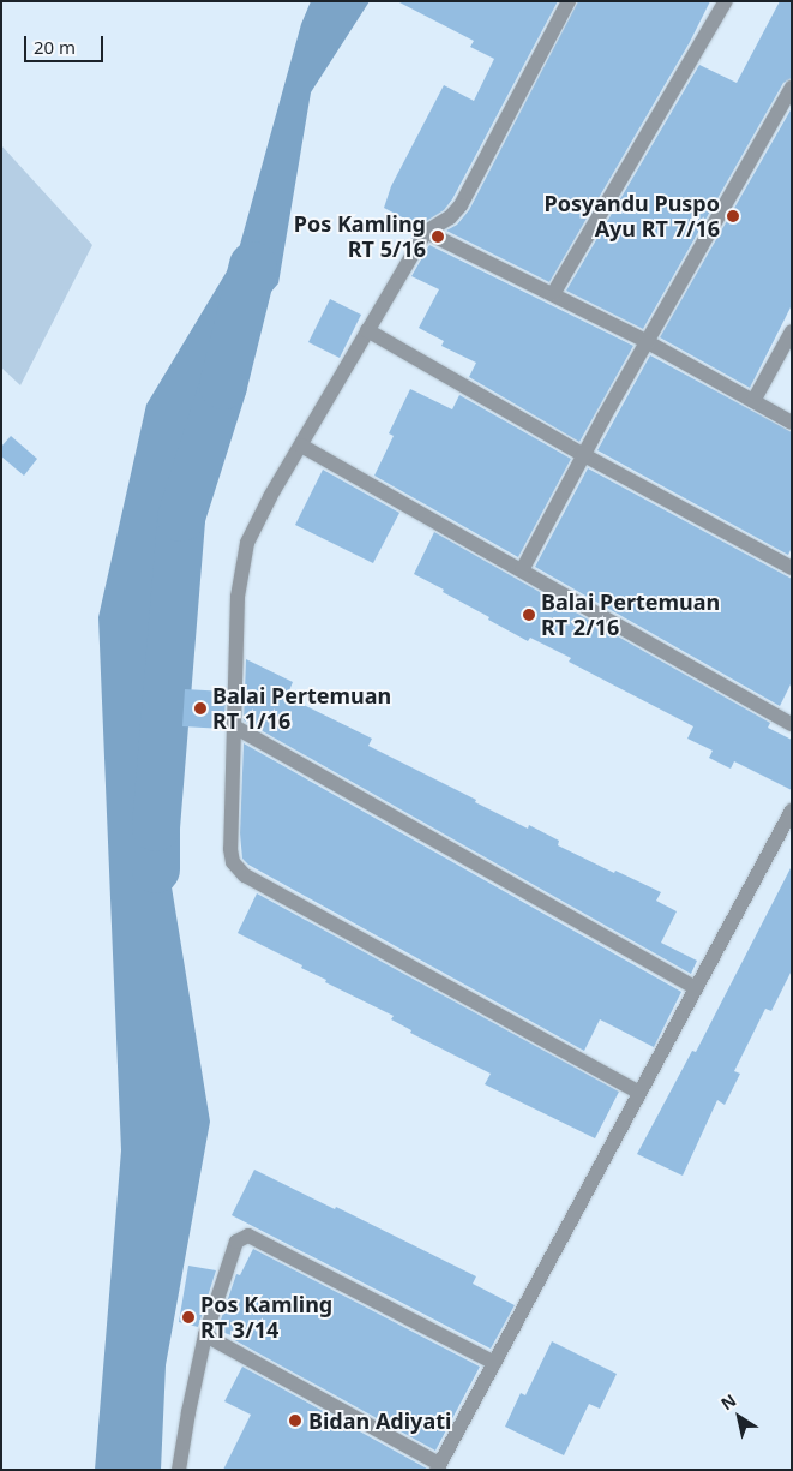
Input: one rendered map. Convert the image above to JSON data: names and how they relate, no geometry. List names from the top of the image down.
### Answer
{
  "places": [
    "Posyandu Puspo Ayu RT 7/16",
    "Pos Kamling RT 5/16",
    "Balai Pertemuan RT 2/16",
    "Balai Pertemuan RT 1/16",
    "Pos Kamling RT 3/14",
    "Bidan Adiyati"
  ],
  "scale_bar": "20 m",
  "north": "top left"
}
